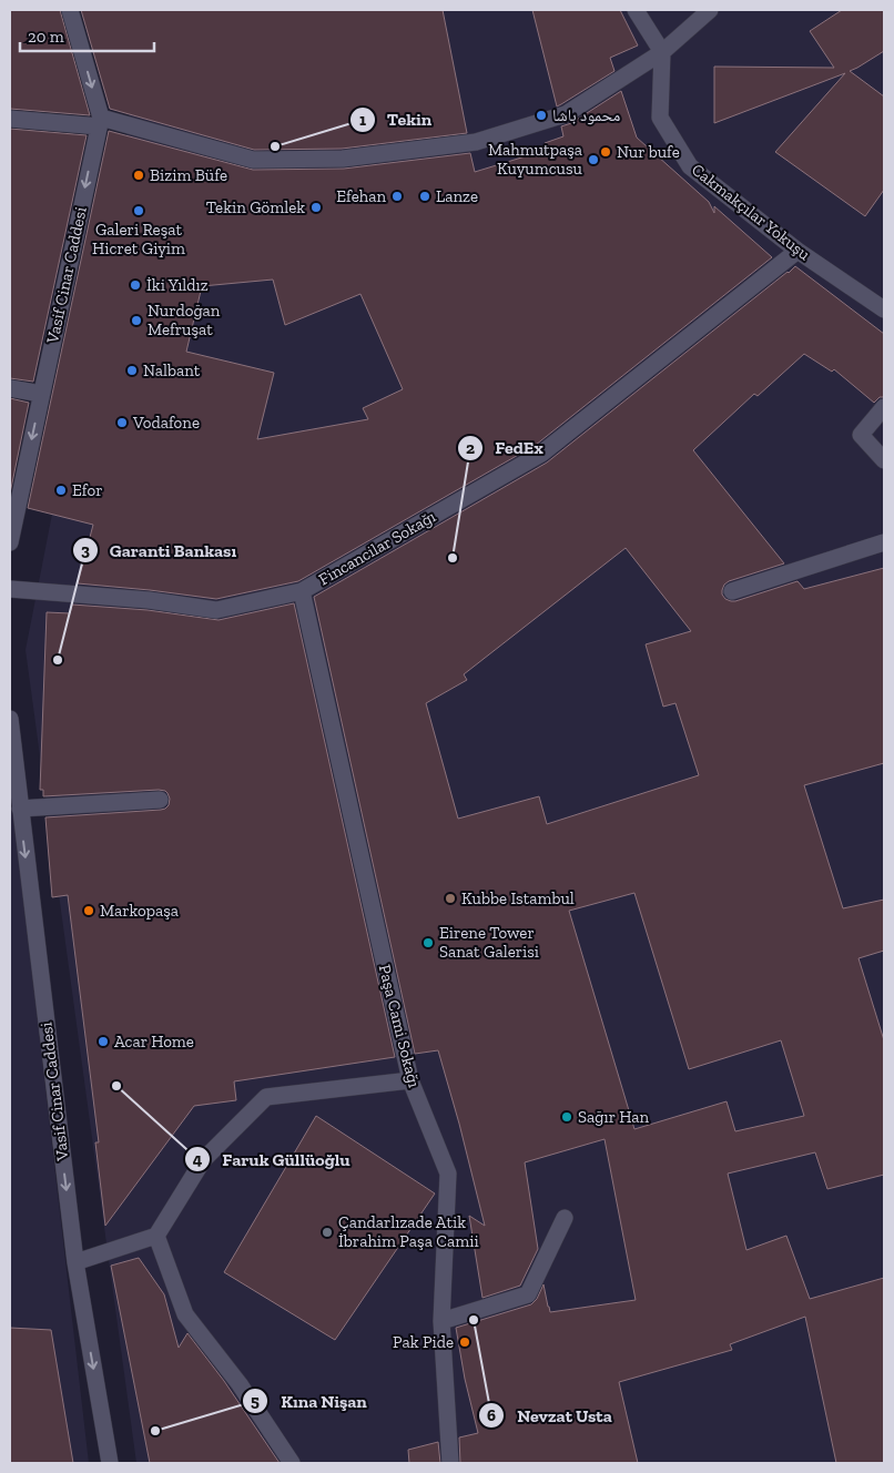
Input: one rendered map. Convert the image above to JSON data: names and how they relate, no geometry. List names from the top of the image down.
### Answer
{
  "streets": {
    "street": [
      "Cakmakçılar Yokuşu",
      "Vasif Cinar Caddesi",
      "Fincancilar Sokağı",
      "Paşa Cami Sokağı"
    ]
  },
  "crossings": [
    ["Cakmakçılar Yokuşu", "Fincancilar Sokağı"],
    ["Fincancilar Sokağı", "Paşa Cami Sokağı"]
  ],
  "one_way": ["Vasif Cinar Caddesi"],
  "places": [
    "محمود باشا",
    "Tekin",
    "Nur bufe",
    "Mahmutpaşa Kuyumcusu",
    "Bizim Büfe",
    "Efehan",
    "Lanze",
    "Tekin Gömlek",
    "Galeri Reşat Hicret Giyim",
    "İki Yıldız",
    "Nurdoğan Mefruşat",
    "Nalbant",
    "Vodafone",
    "Efor",
    "FedEx",
    "Garanti Bankası",
    "Kubbe Istambul",
    "Markopaşa",
    "Eirene Tower Sanat Galerisi",
    "Acar Home",
    "Faruk Güllüoğlu",
    "Sağır Han",
    "Çandarlızade Atik İbrahim Paşa Camii",
    "Nevzat Usta",
    "Pak Pide",
    "Kına Nişan"
  ],
  "scale_bar": "20 m"
}
